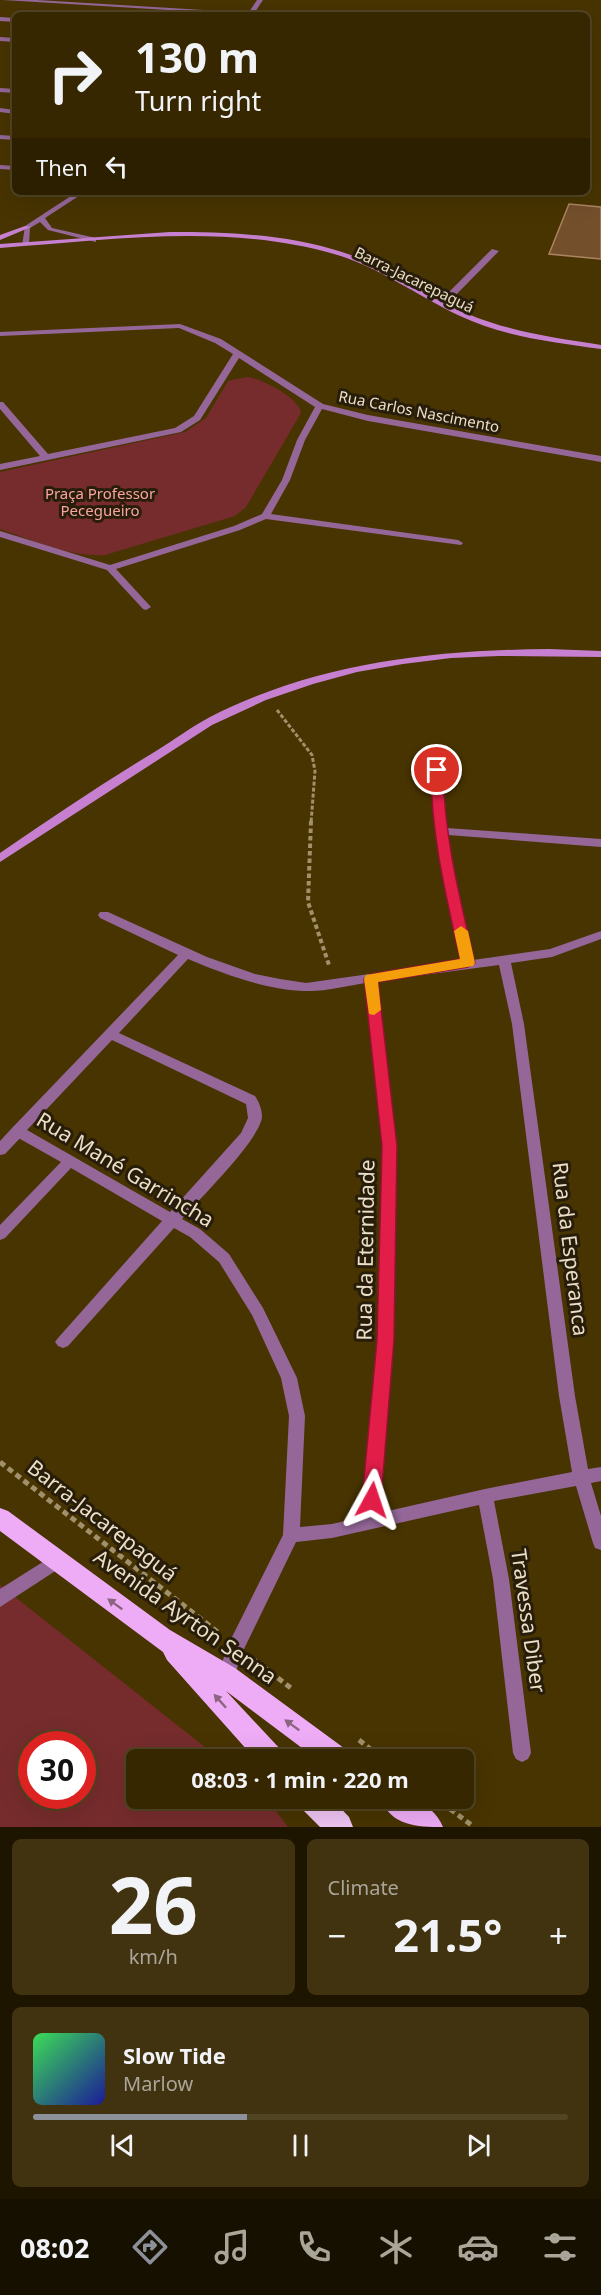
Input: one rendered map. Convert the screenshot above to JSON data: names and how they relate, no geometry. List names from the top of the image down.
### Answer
{
  "streets": {
    "highway": ["Avenida Ayrton Senna"],
    "street": [
      "Rua Carlos Nascimento",
      "Rua Mané Garrincha",
      "Rua da Esperanca",
      "Rua da Eternidade",
      "Travessa Diber"
    ],
    "path": ["Barra-Jacarepaguá"]
  },
  "crossings": [
    ["Barra-Jacarepaguá", "Rua Mané Garrincha"],
    ["Rua Mané Garrincha", "Avenida Ayrton Senna"]
  ],
  "one_way": ["Avenida Ayrton Senna"],
  "parks": ["Praça Professor Pecegueiro"],
  "page": {
    "turn": ["130 m", "Turn right"],
    "then": "Then",
    "limit": "30",
    "trip": "08:03 · 1 min · 220 m",
    "tile": [
      ["26", "km/h"],
      "Climate"
    ],
    "heat": ["−", "21.5°", "+"],
    "song": ["Slow Tide", "Marlow"],
    "tabs": "08:02"
  }
}
